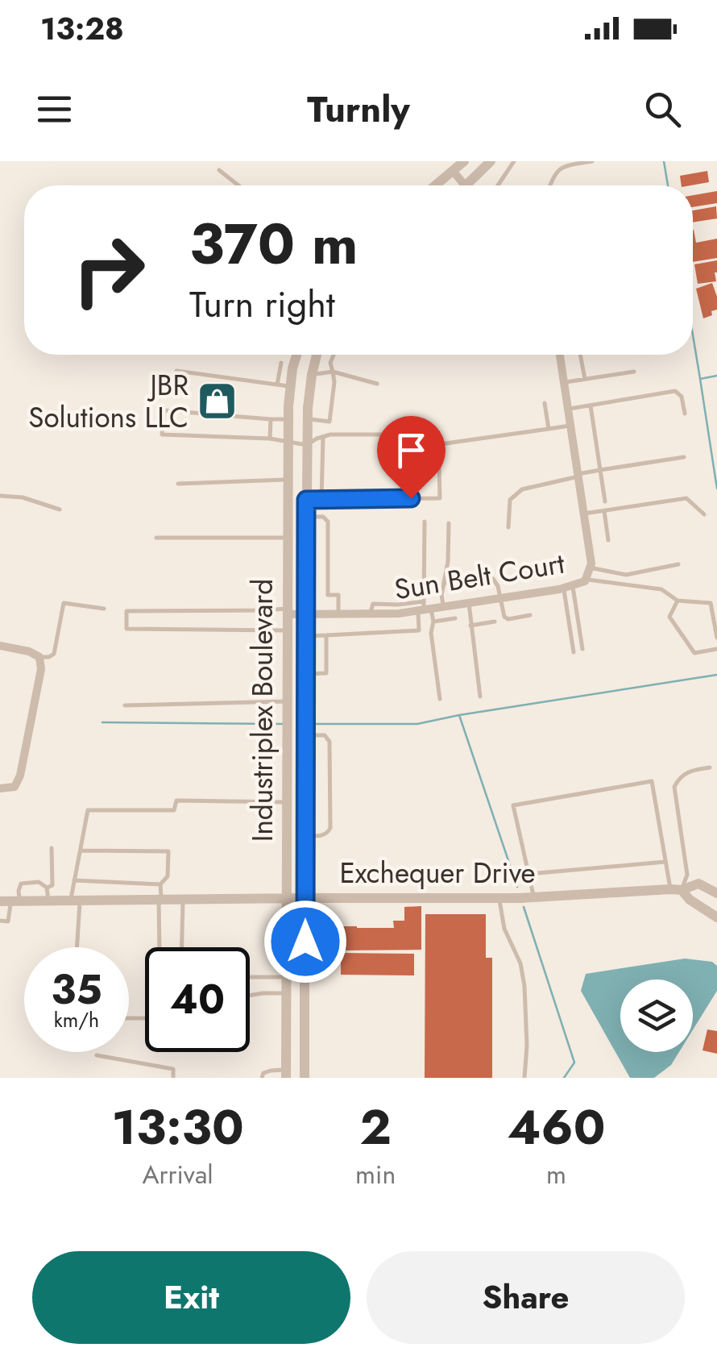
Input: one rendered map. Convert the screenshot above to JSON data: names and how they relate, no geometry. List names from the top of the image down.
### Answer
{
  "streets": {
    "street": ["Sun Belt Court", "Industriplex Boulevard", "Exchequer Drive"]
  },
  "crossings": [
    ["Sun Belt Court", "Industriplex Boulevard"],
    ["Industriplex Boulevard", "Exchequer Drive"]
  ],
  "places": {
    "shop": ["JBR Solutions LLC"]
  },
  "page": {
    "status": "13:28",
    "header": "Turnly",
    "turn": ["370 m", "Turn right"],
    "speed": "35 km/h",
    "limit": "40",
    "eta": [
      "13:30",
      "Arrival",
      "2",
      "min",
      "460",
      "m"
    ],
    "buttons": ["Exit", "Share"]
  }
}
